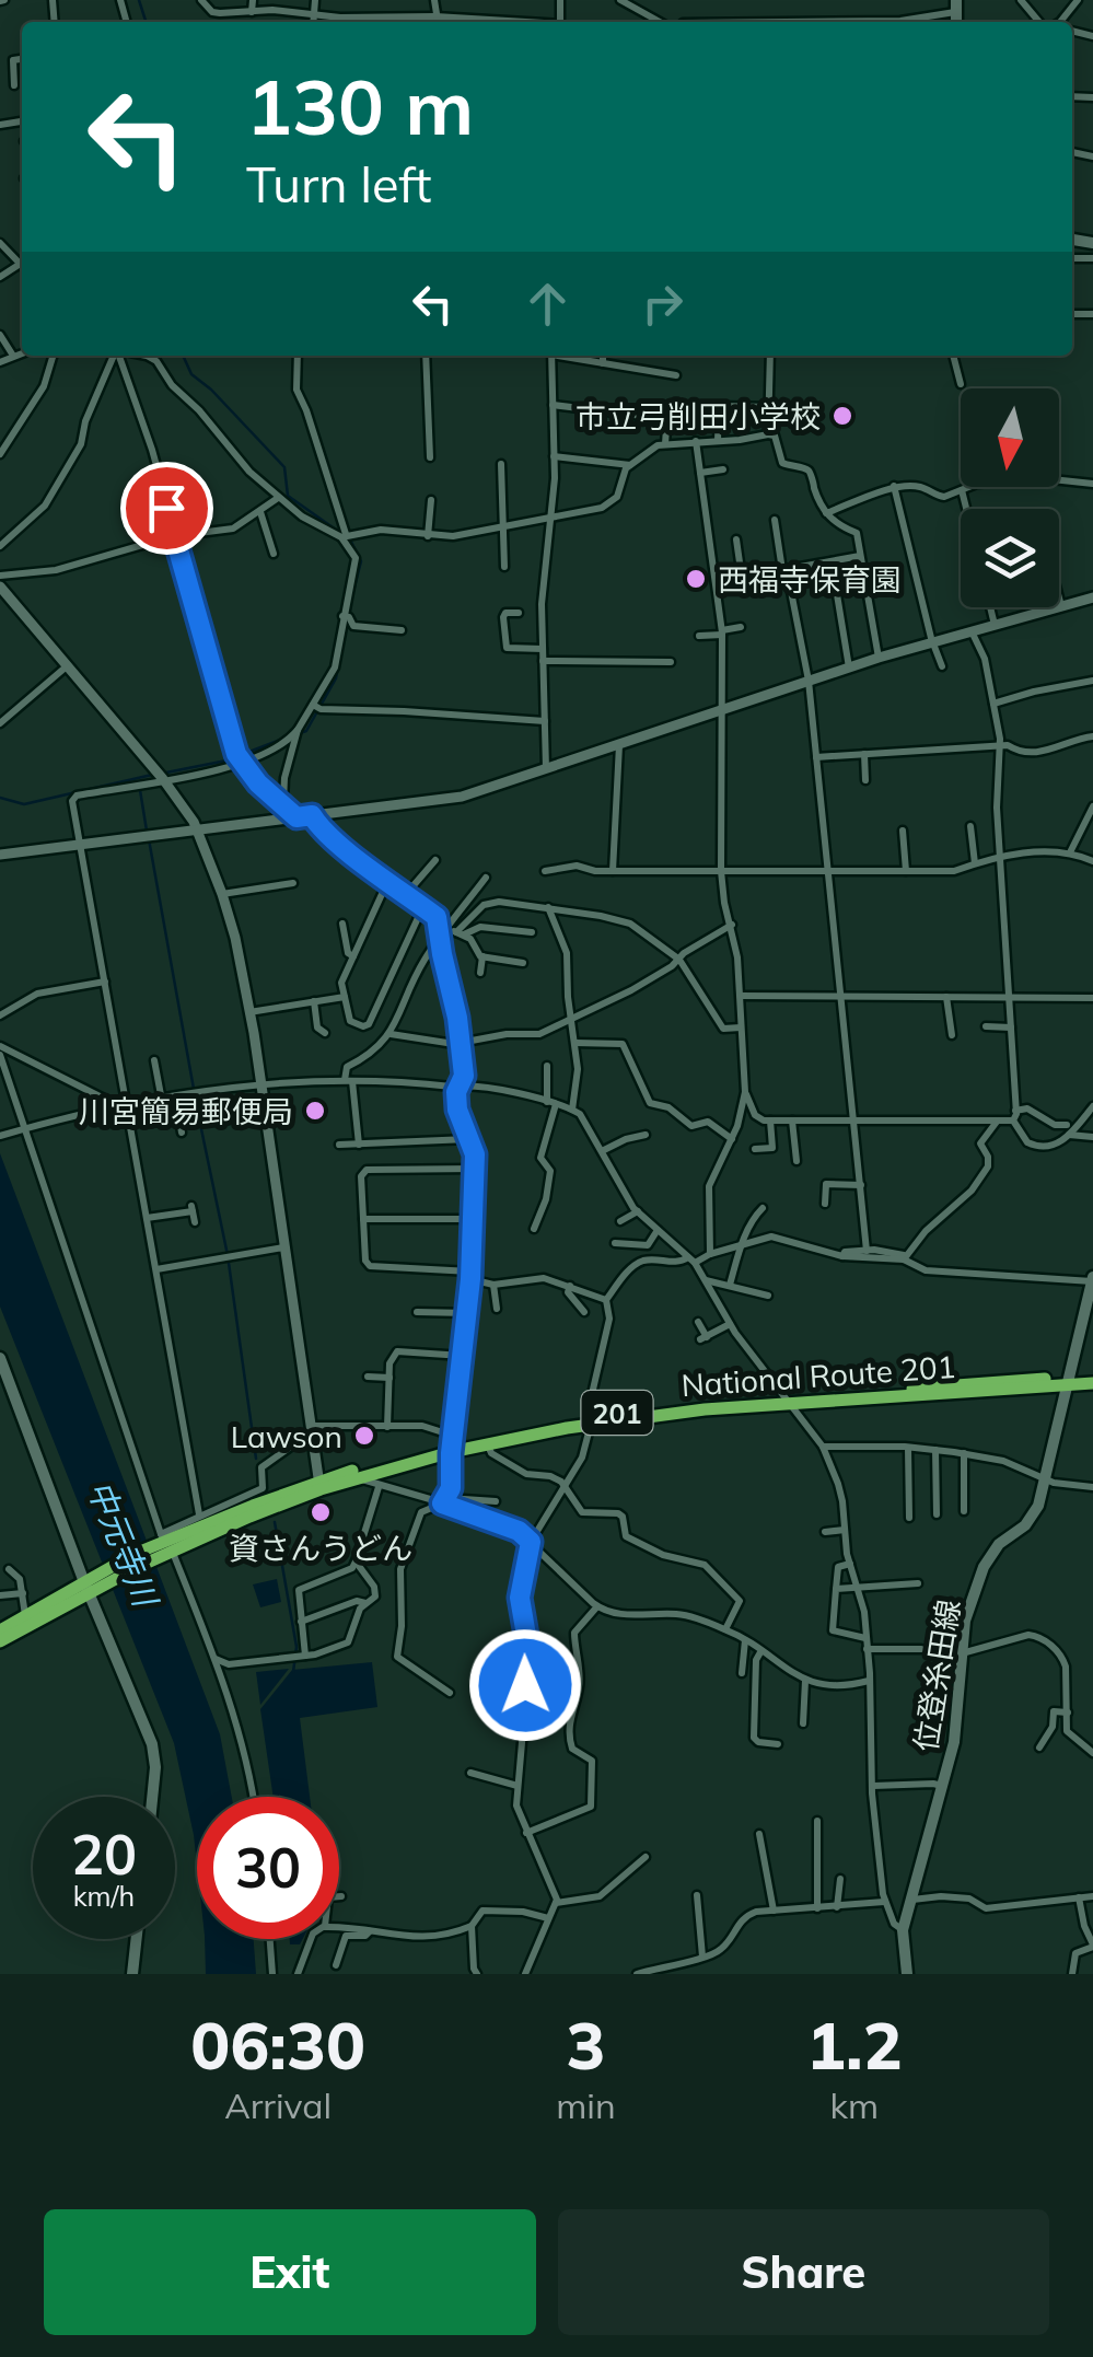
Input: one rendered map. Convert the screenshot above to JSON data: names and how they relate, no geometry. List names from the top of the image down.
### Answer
{
  "streets": {
    "highway": ["National Route 201", "201"],
    "main road": ["位登糸田線"]
  },
  "crossings": [
    ["National Route 201", "位登糸田線"]
  ],
  "water": ["中元寺川"],
  "places": [
    "市立弓削田小学校",
    "西福寺保育園",
    "川宮簡易郵便局",
    "Lawson",
    "資さんうどん"
  ],
  "north": "bottom",
  "page": {
    "turn": ["130 m", "Turn left"],
    "speed": "20 km/h",
    "limit": "30",
    "eta": [
      "06:30",
      "Arrival",
      "3",
      "min",
      "1.2",
      "km"
    ],
    "buttons": ["Exit", "Share"]
  }
}
